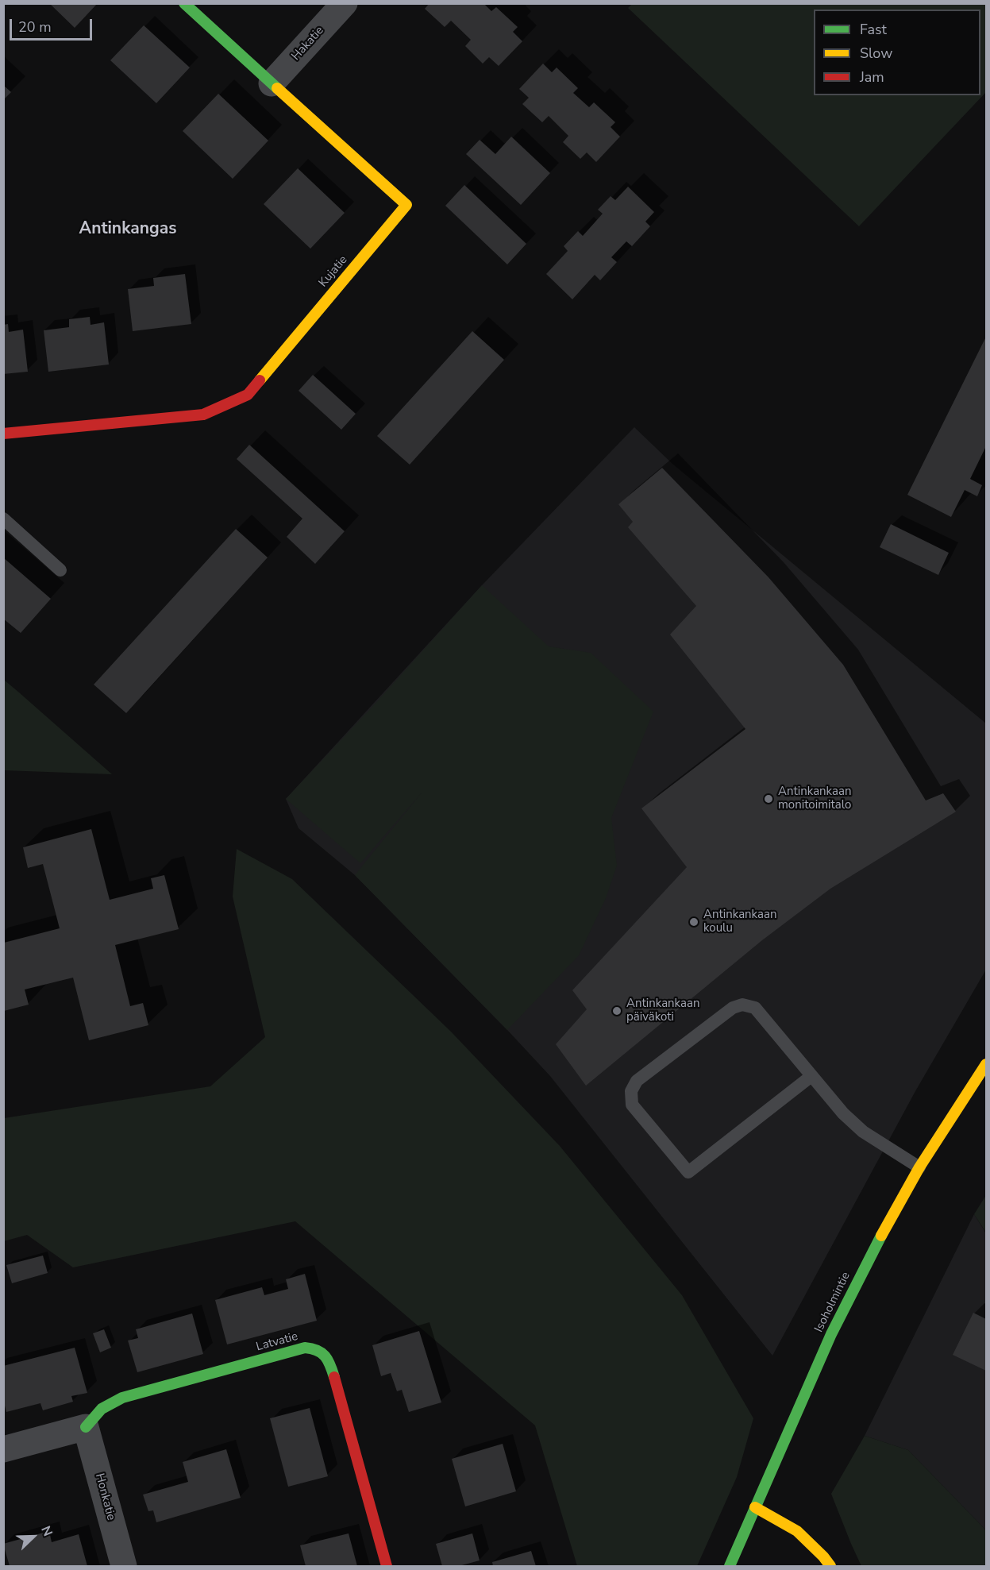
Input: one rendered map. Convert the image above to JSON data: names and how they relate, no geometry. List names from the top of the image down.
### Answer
{
  "streets": {
    "street": [
      "Hakatie",
      "Kujatie",
      "Isoholmintie",
      "Latvatie",
      "Honkatie"
    ]
  },
  "crossings": [
    ["Hakatie", "Kujatie"],
    ["Latvatie", "Honkatie"]
  ],
  "districts": ["Antinkangas"],
  "places": ["Antinkankaan monitoimitalo", "Antinkankaan koulu", "Antinkankaan päiväkoti"],
  "legend": ["Fast", "Slow", "Jam"],
  "scale_bar": "20 m",
  "north": "top right"
}
